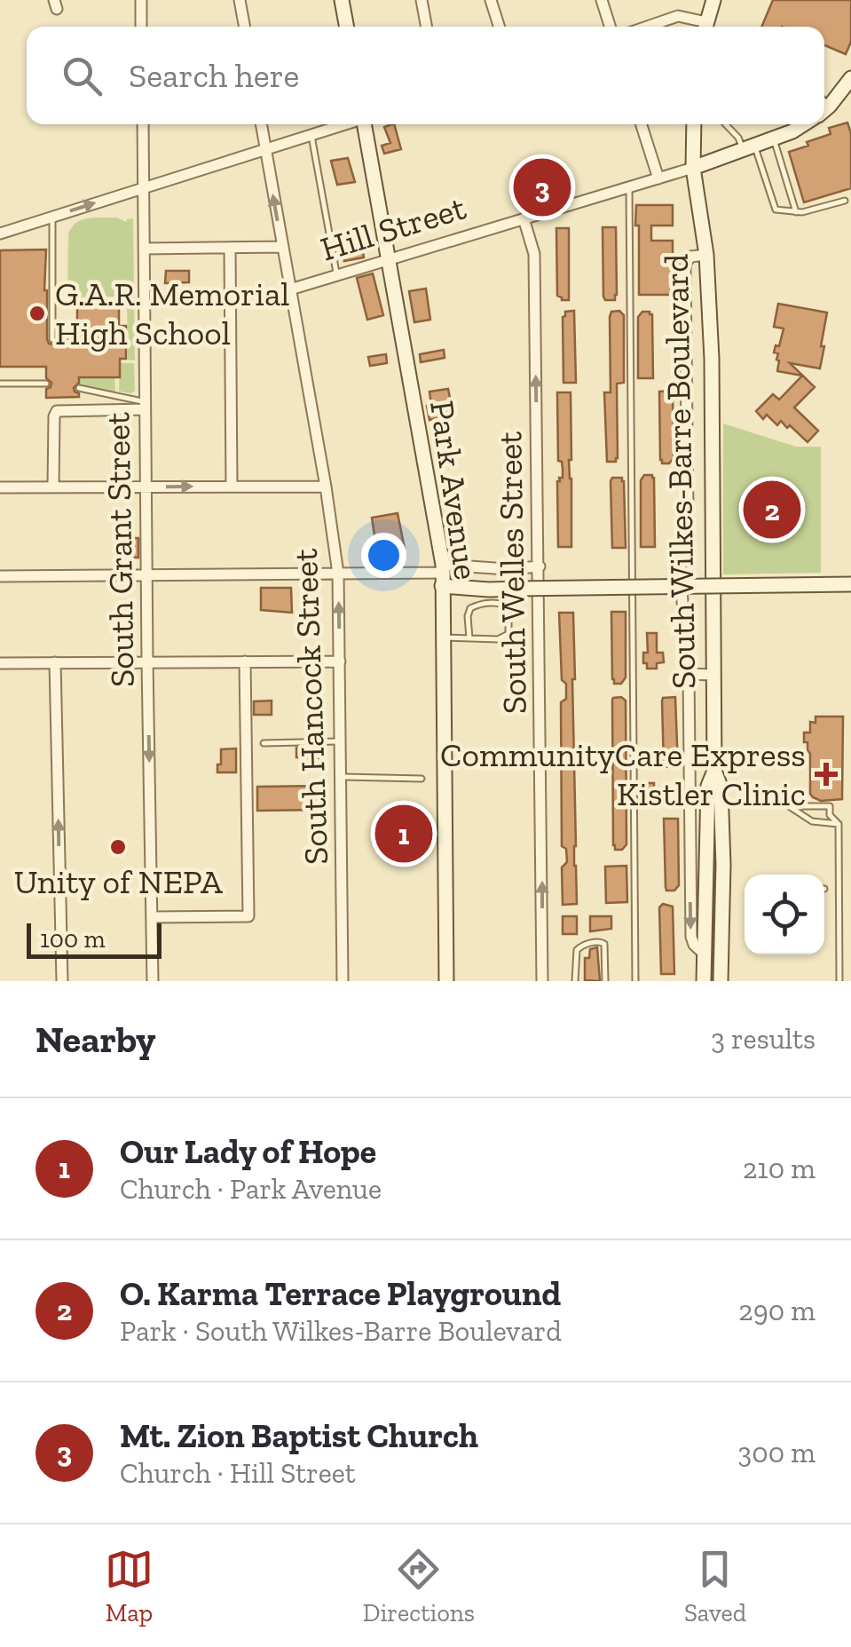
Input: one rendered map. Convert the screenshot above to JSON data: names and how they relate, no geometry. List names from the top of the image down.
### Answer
{
  "streets": {
    "main road": ["Hill Street", "South Wilkes-Barre Boulevard", "Park Avenue"],
    "street": ["South Grant Street", "South Welles Street", "South Hancock Street"]
  },
  "crossings": [
    ["Hill Street", "South Wilkes-Barre Boulevard"],
    ["Hill Street", "Park Avenue"],
    ["Hill Street", "South Welles Street"],
    ["Hill Street", "South Hancock Street"]
  ],
  "one_way": ["South Welles Street"],
  "places": {
    "other": ["G.A.R. Memorial High School", "Unity of NEPA"],
    "health": ["CommunityCare Express Kistler Clinic"]
  },
  "scale_bar": "100 m",
  "page": {
    "search": "Search here",
    "pins": ["3", "2", "1"],
    "scale": "100 m",
    "heading": ["Nearby", "3 results"],
    "list": [
      {
        "mark": "1",
        "name": "Our Lady of Hope",
        "note": "Church · Park Avenue",
        "value": "210 m"
      },
      {
        "mark": "2",
        "name": "O. Karma Terrace Playground",
        "note": "Park · South Wilkes-Barre Boulevard",
        "value": "290 m"
      },
      {
        "mark": "3",
        "name": "Mt. Zion Baptist Church",
        "note": "Church · Hill Street",
        "value": "300 m"
      }
    ],
    "nav": ["Map", "Directions", "Saved"]
  }
}
